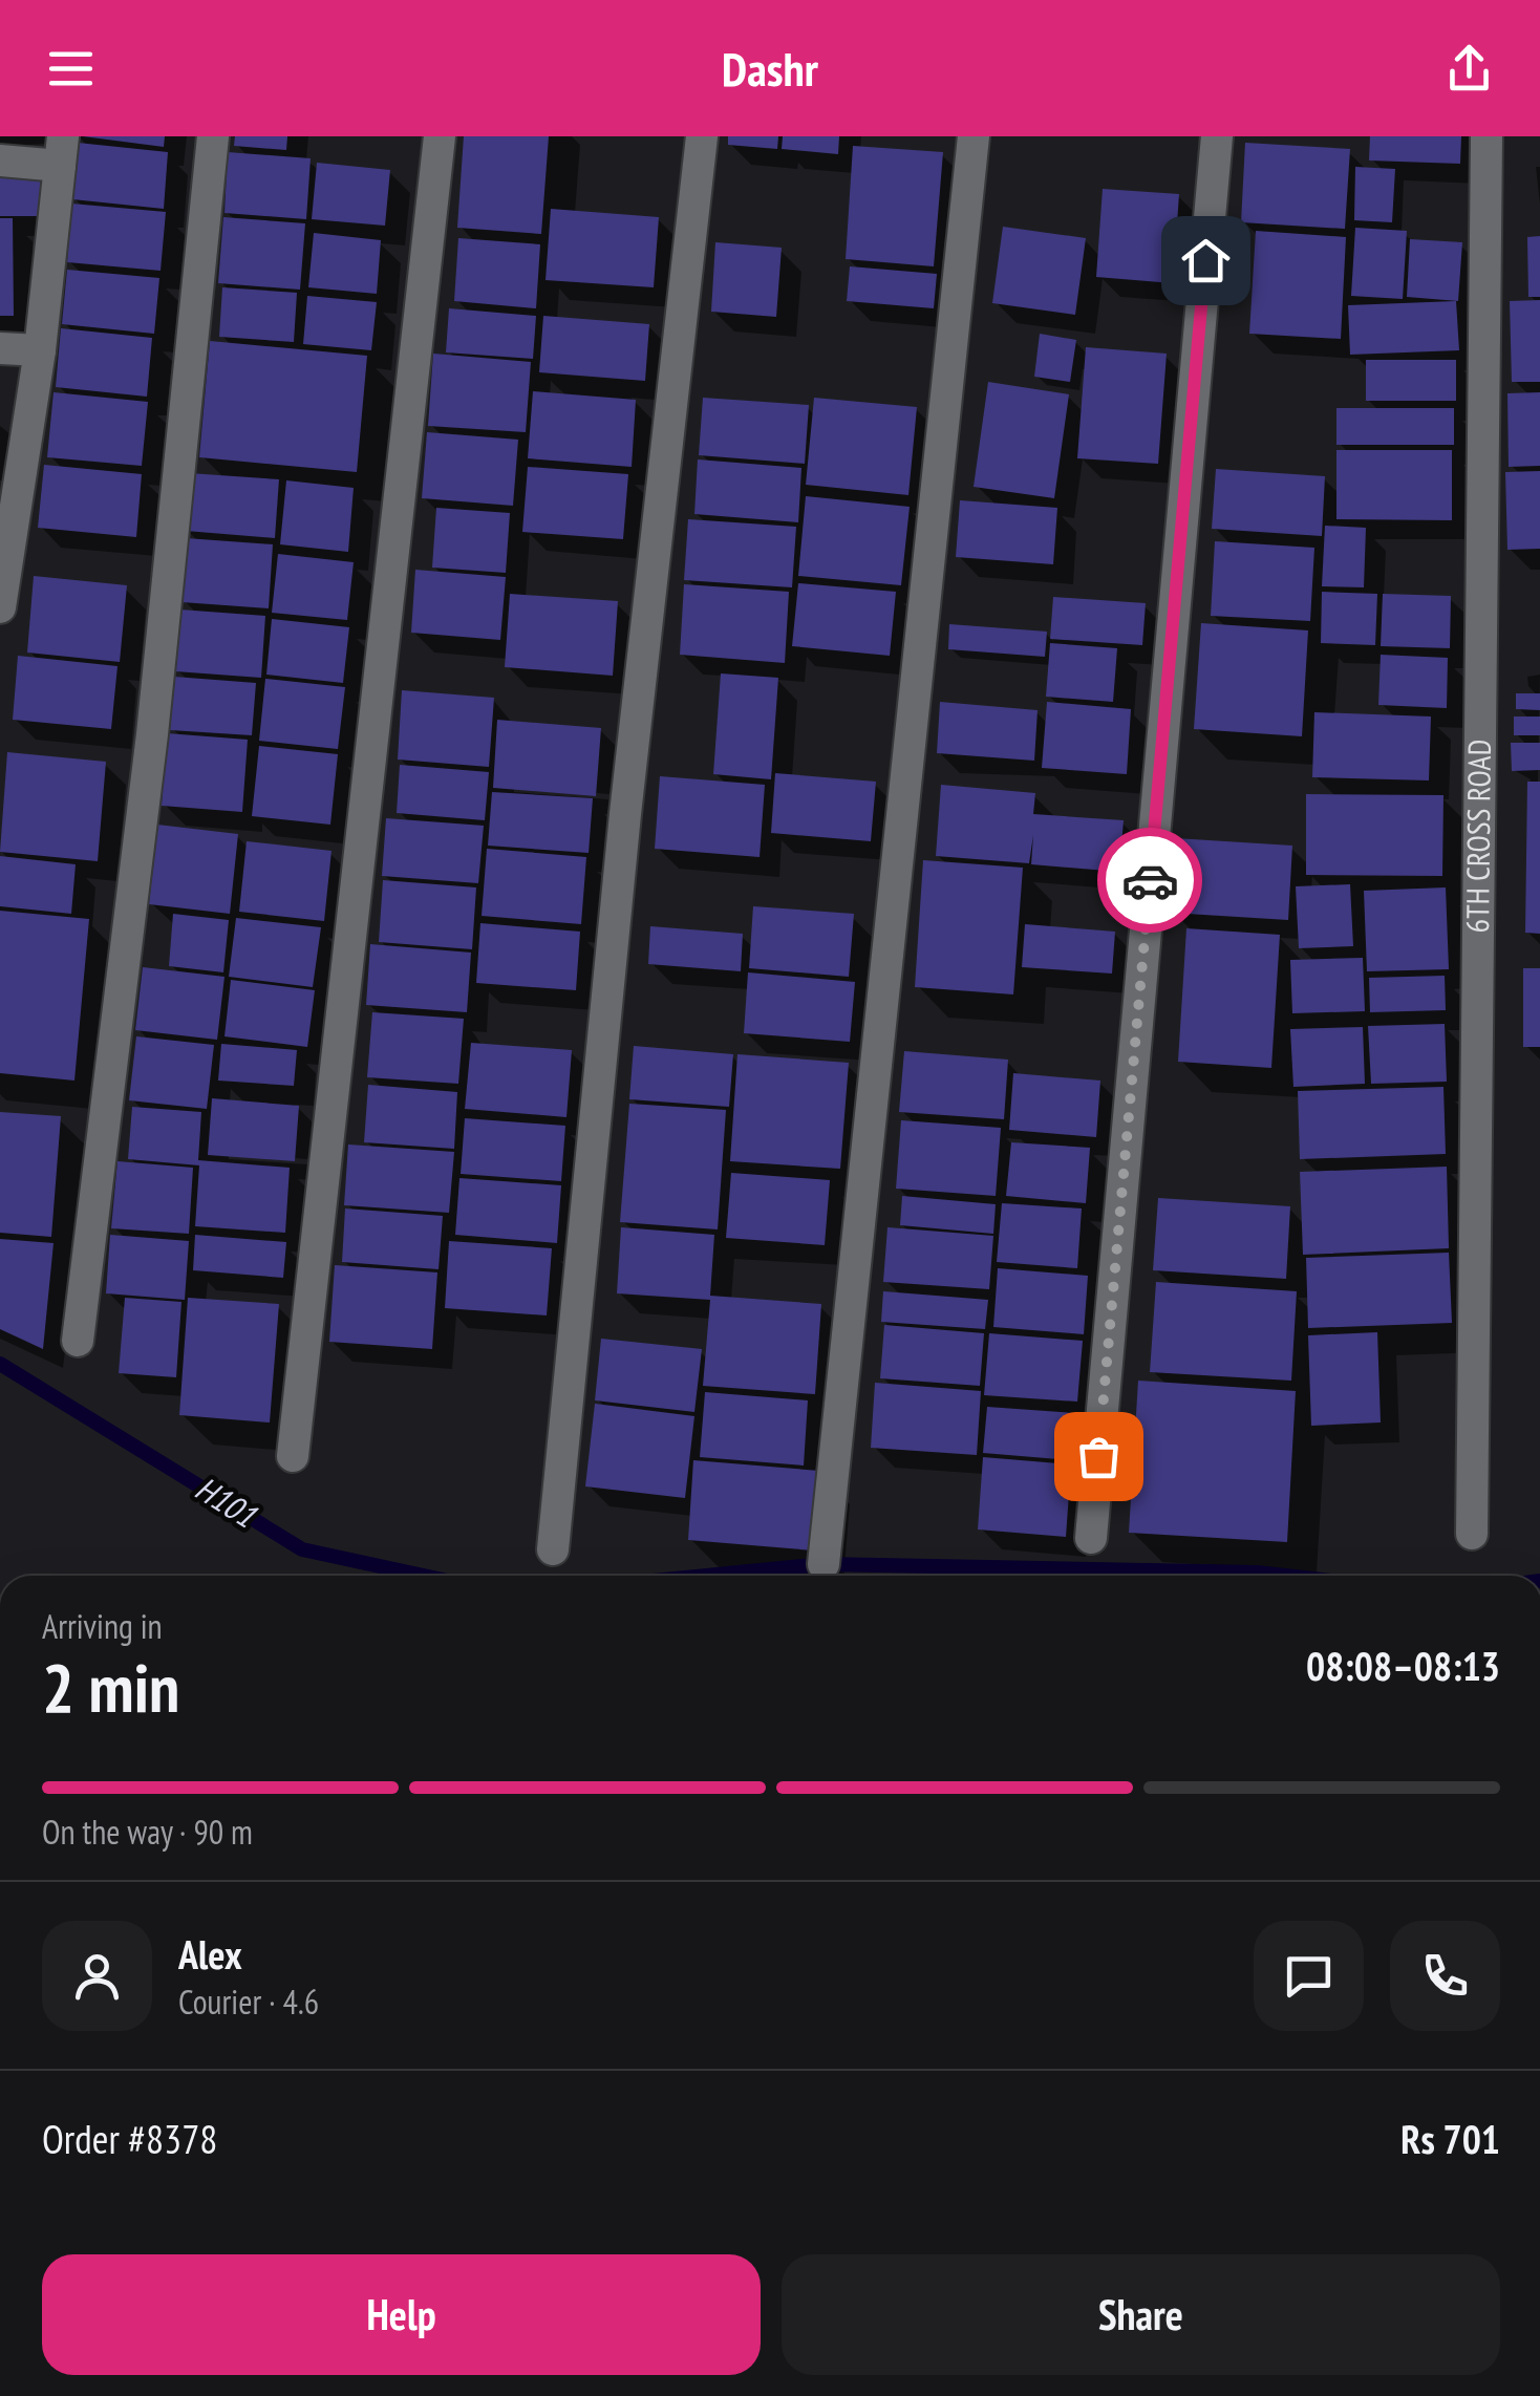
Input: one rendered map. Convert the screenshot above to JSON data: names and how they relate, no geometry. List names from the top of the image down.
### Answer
{
  "streets": {
    "street": ["6TH CROSS ROAD"]
  },
  "water": ["H101"],
  "page": {
    "header": "Dashr",
    "heading": ["2 min", "Arriving in", "08:08–08:13"],
    "panel": [
      "Alex",
      "Courier · 4.6",
      "Order #8378",
      "Rs 701"
    ],
    "bar": "On the way · 90 m",
    "buttons": ["Help", "Share"]
  }
}
